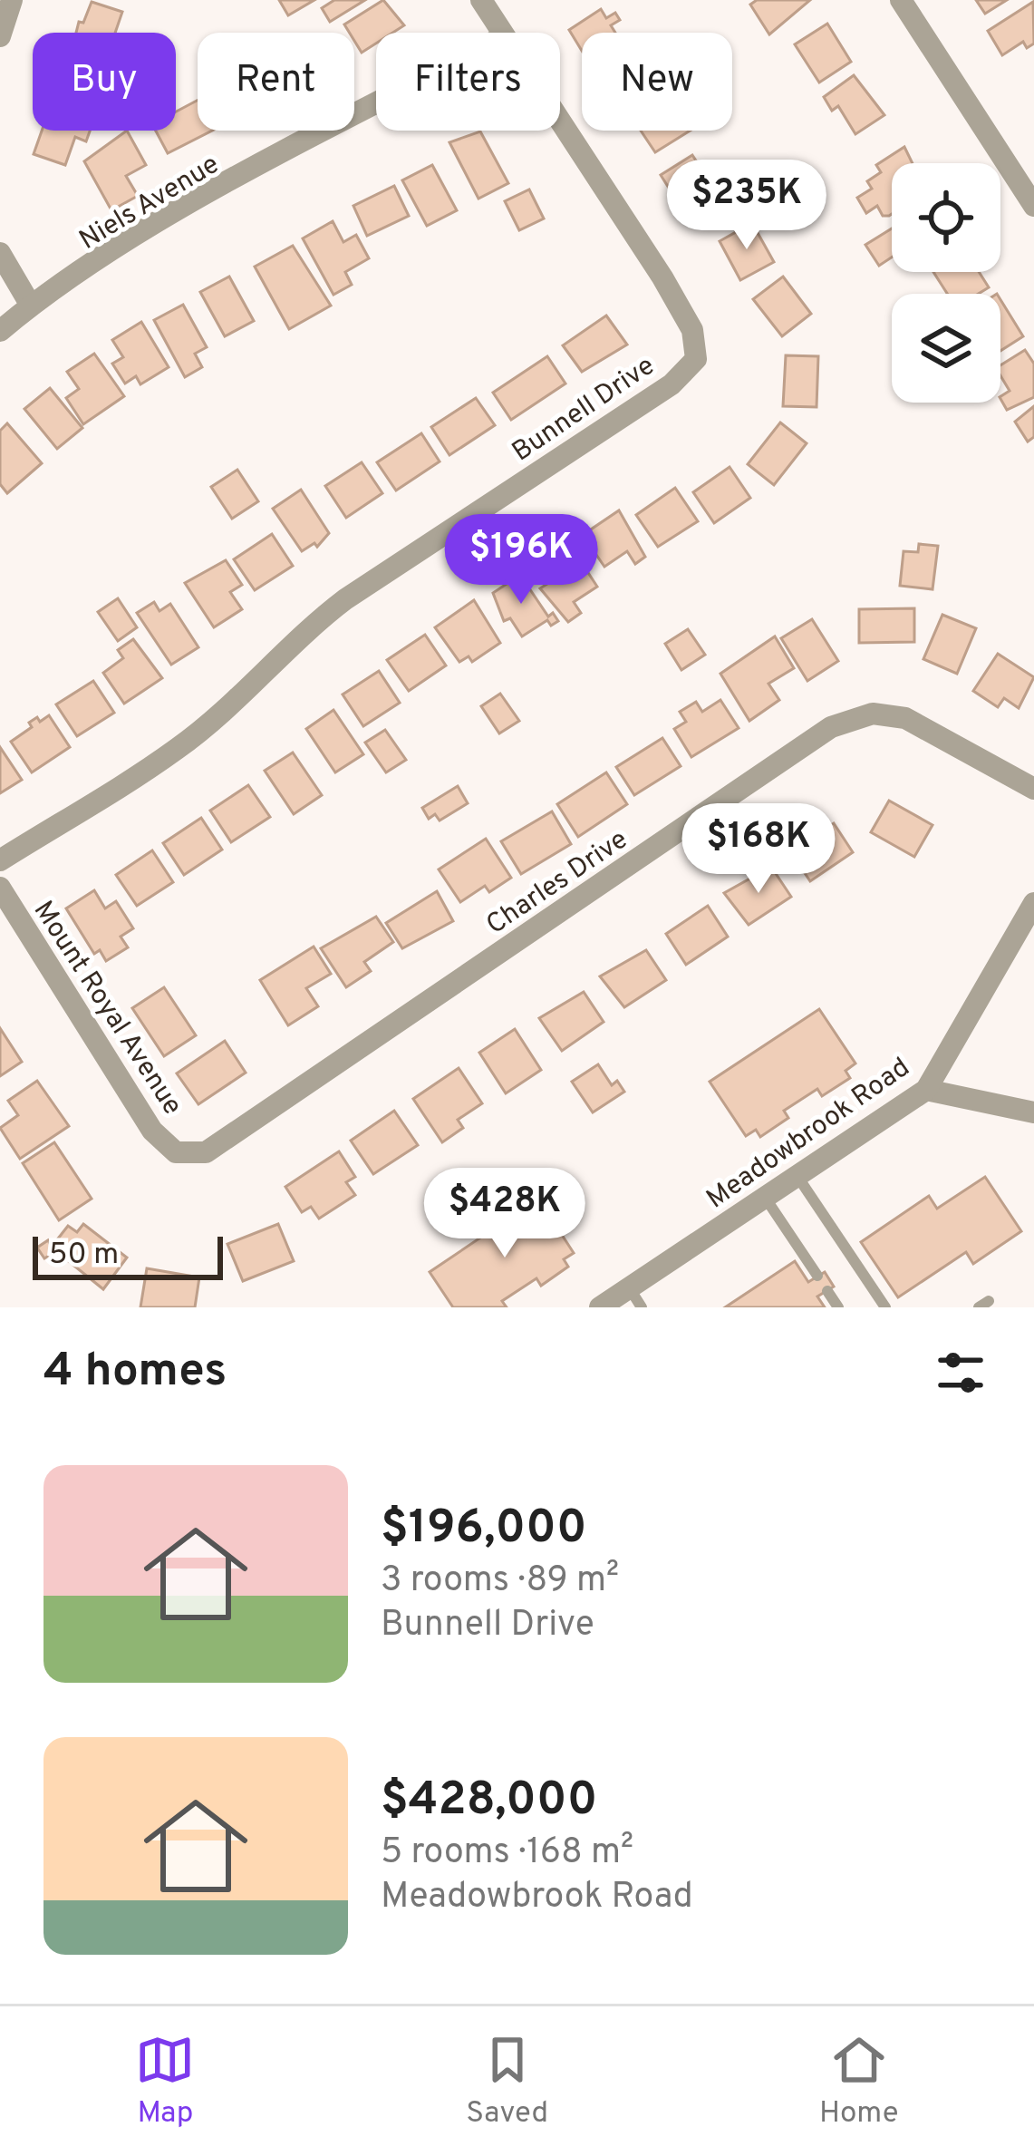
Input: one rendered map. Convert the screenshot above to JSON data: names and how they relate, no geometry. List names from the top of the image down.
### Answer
{
  "streets": {
    "street": [
      "Niels Avenue",
      "Bunnell Drive",
      "Charles Drive",
      "Mount Royal Avenue",
      "Meadowbrook Road"
    ]
  },
  "crossings": [
    ["Charles Drive", "Mount Royal Avenue"]
  ],
  "scale_bar": "50 m",
  "page": {
    "chip": [
      "Buy",
      "Rent",
      "Filters",
      "New"
    ],
    "price": [
      "$235K",
      "$196K",
      "$168K",
      "$428K"
    ],
    "scale": "50 m",
    "heading": "4 homes",
    "list": [
      {
        "name": "$196,000",
        "note": "3 rooms · 89 m² · Bunnell Drive"
      },
      {
        "name": "$428,000",
        "note": "5 rooms · 168 m² · Meadowbrook Road"
      }
    ],
    "tabs": ["Map", "Saved", "Home"]
  }
}
